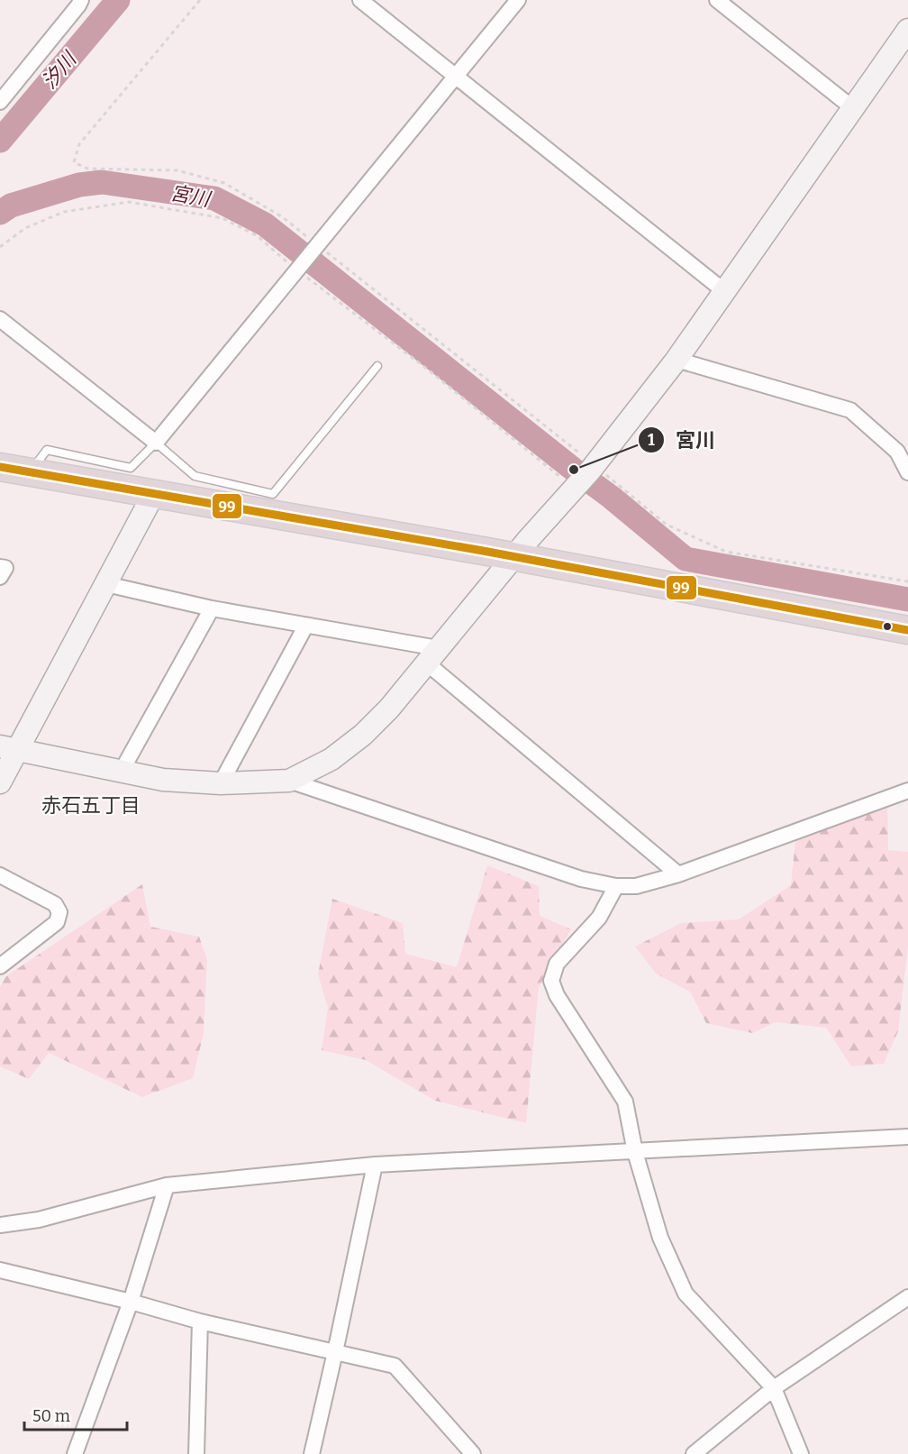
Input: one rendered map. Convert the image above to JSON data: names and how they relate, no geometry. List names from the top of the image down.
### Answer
{
  "districts": ["赤石五丁目"],
  "water": ["汐川", "宮川"],
  "places": ["宮川"],
  "lines": ["transit line 99"],
  "scale_bar": "50 m"
}
